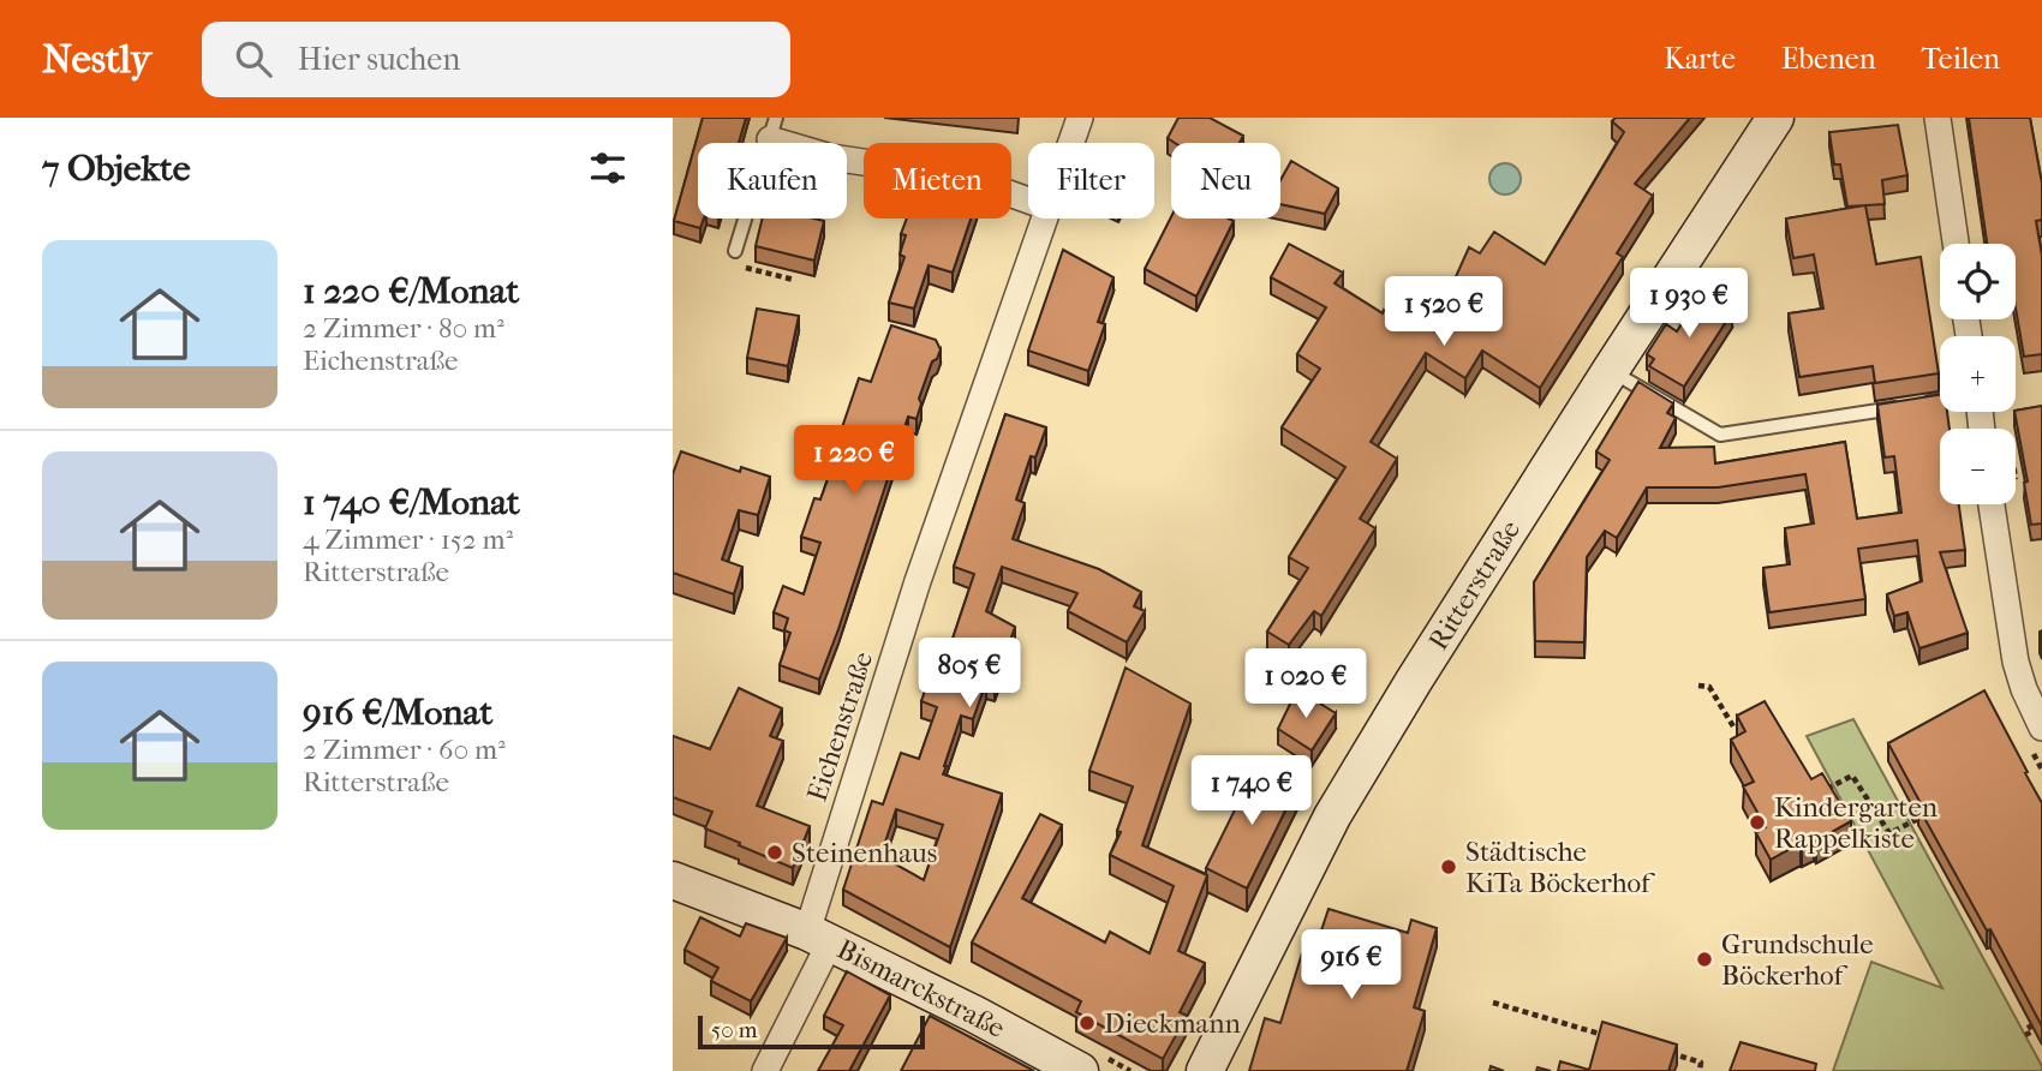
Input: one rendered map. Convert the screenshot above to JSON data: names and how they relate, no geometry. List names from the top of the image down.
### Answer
{
  "streets": {
    "main road": ["Ritterstraße", "Bismarckstraße"],
    "street": ["Eichenstraße"]
  },
  "crossings": [
    ["Eichenstraße", "Bismarckstraße"]
  ],
  "places": [
    "Kindergarten Rappelkiste",
    "Steinenhaus",
    "Städtische KiTa Böckerhof",
    "Grundschule Böckerhof",
    "Dieckmann"
  ],
  "scale_bar": "50 m",
  "page": {
    "header": "Nestly",
    "search": "Hier suchen",
    "nav": ["Karte", "Ebenen", "Teilen"],
    "heading": "7 Objekte",
    "chip": [
      "Kaufen",
      "Mieten",
      "Filter",
      "Neu"
    ],
    "list": [
      {
        "name": "1 220 €/Monat",
        "note": "2 Zimmer · 80 m² · Eichenstraße"
      },
      {
        "name": "1 740 €/Monat",
        "note": "4 Zimmer · 152 m² · Ritterstraße"
      },
      {
        "name": "916 €/Monat",
        "note": "2 Zimmer · 60 m² · Ritterstraße"
      }
    ],
    "map_buttons": ["+", "−"],
    "price": [
      "1 930 €",
      "1 520 €",
      "1 220 €",
      "805 €",
      "1 020 €",
      "1 740 €",
      "916 €"
    ],
    "scale": "50 m"
  }
}
